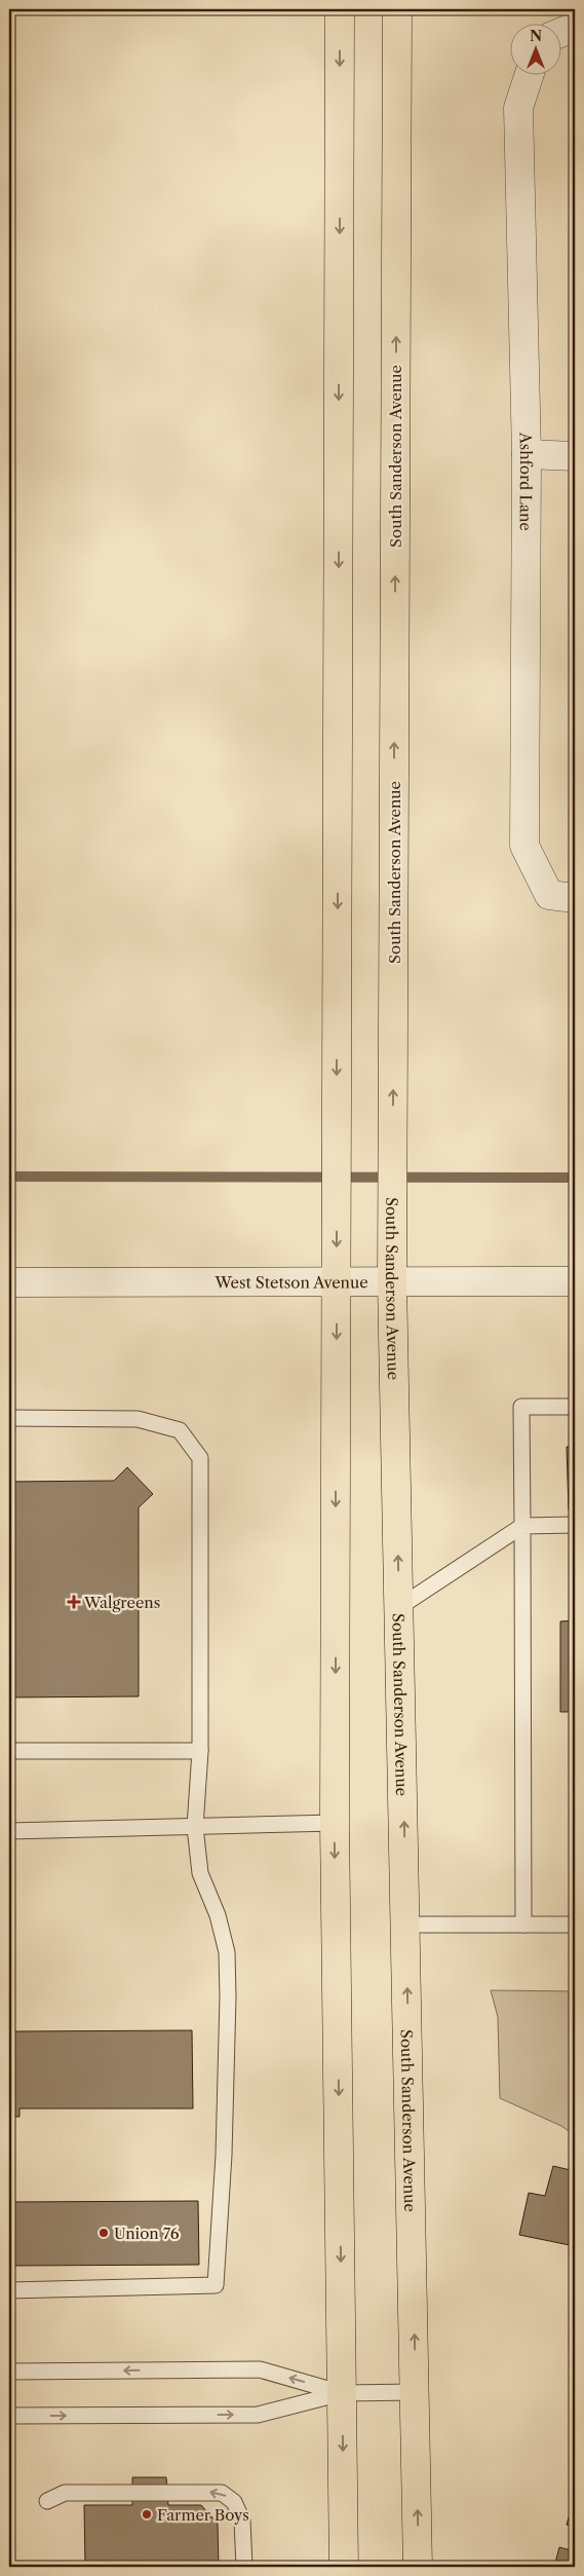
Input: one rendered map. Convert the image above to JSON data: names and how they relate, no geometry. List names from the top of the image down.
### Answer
{
  "streets": {
    "main road": ["South Sanderson Avenue"],
    "street": ["Ashford Lane", "West Stetson Avenue"]
  },
  "crossings": [
    ["South Sanderson Avenue", "West Stetson Avenue"]
  ],
  "places": {
    "health": ["Walgreens"],
    "other": ["Union 76", "Farmer Boys"]
  },
  "north": "top"
}
